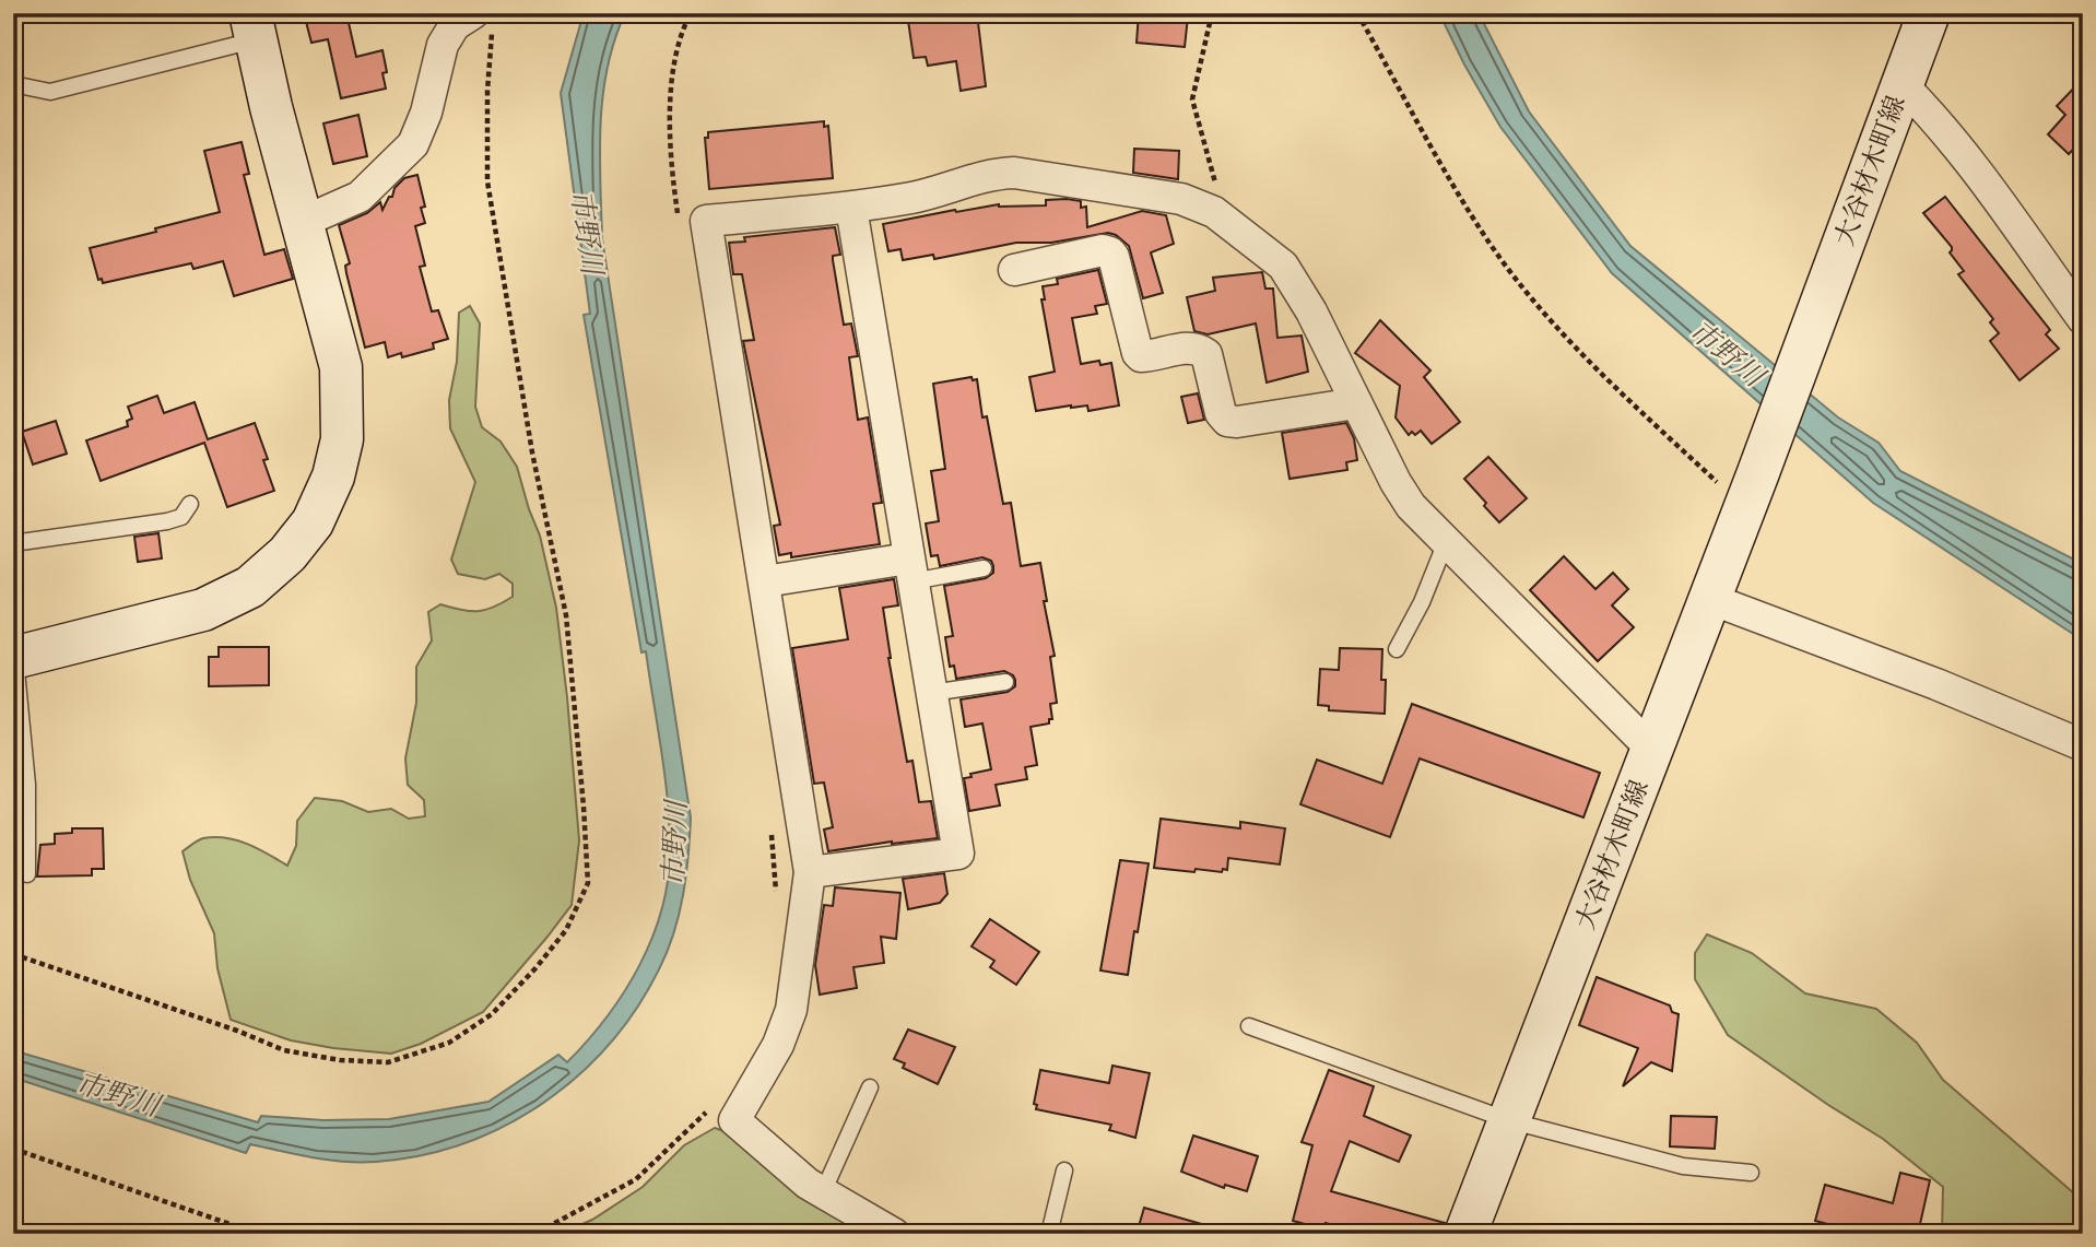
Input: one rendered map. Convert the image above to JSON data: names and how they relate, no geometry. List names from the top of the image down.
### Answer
{
  "streets": {
    "main road": ["大谷材木町線"]
  },
  "water": ["市野川"]
}
